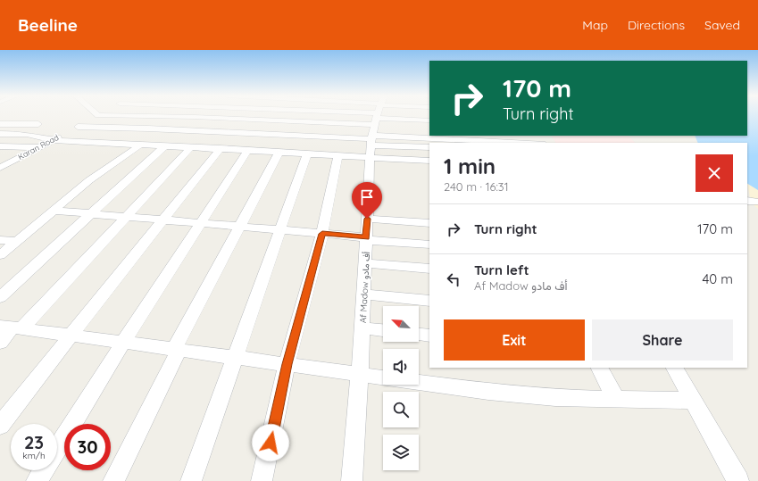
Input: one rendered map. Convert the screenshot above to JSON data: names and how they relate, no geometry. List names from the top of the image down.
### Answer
{
  "streets": {
    "street": ["Karan Road", "Af Madow أف مادو"]
  },
  "north": "top left",
  "page": {
    "header": "Beeline",
    "nav": ["Map", "Directions", "Saved"],
    "turn": ["170 m", "Turn right"],
    "heading": ["1 min", "240 m · 16:31"],
    "list": [
      {
        "name": "Turn right",
        "value": "170 m"
      },
      {
        "name": "Turn left",
        "note": "Af Madow أف مادو",
        "value": "40 m"
      }
    ],
    "buttons": ["Exit", "Share"],
    "speed": "23 km/h",
    "limit": "30"
  }
}
